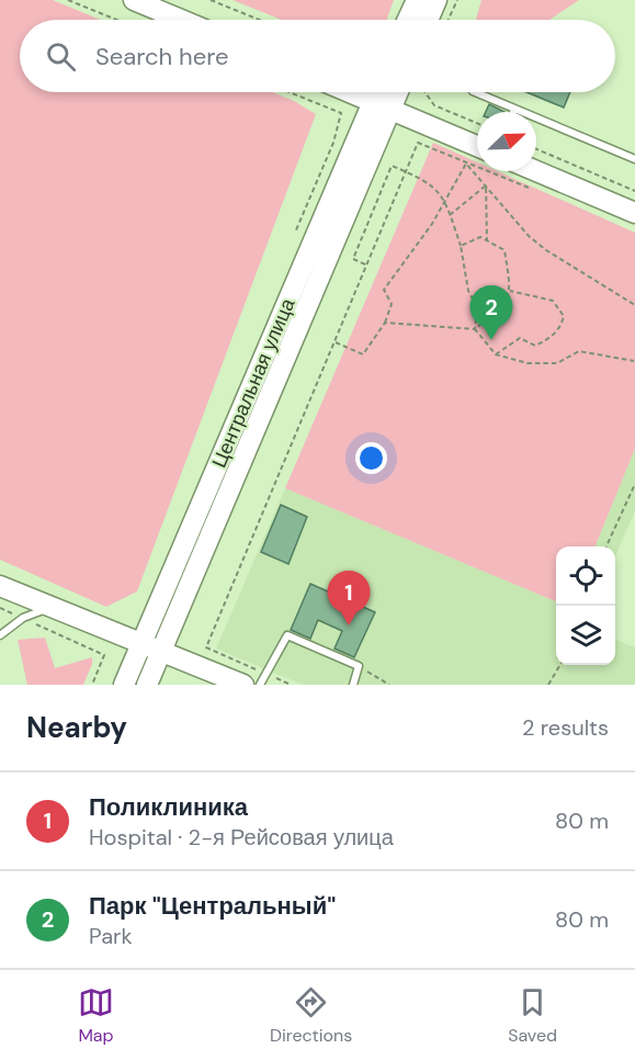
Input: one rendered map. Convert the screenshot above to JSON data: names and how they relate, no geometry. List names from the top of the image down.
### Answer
{
  "streets": {
    "main road": ["Центральная улица"]
  },
  "north": "top right",
  "page": {
    "search": "Search here",
    "pins": ["2", "1"],
    "heading": ["Nearby", "2 results"],
    "list": [
      {
        "mark": "1",
        "name": "Поликлиника",
        "note": "Hospital · 2-я Рейсовая улица",
        "value": "80 m"
      },
      {
        "mark": "2",
        "name": "Парк \"Центральный\"",
        "note": "Park",
        "value": "80 m"
      }
    ],
    "nav": ["Map", "Directions", "Saved"]
  }
}
